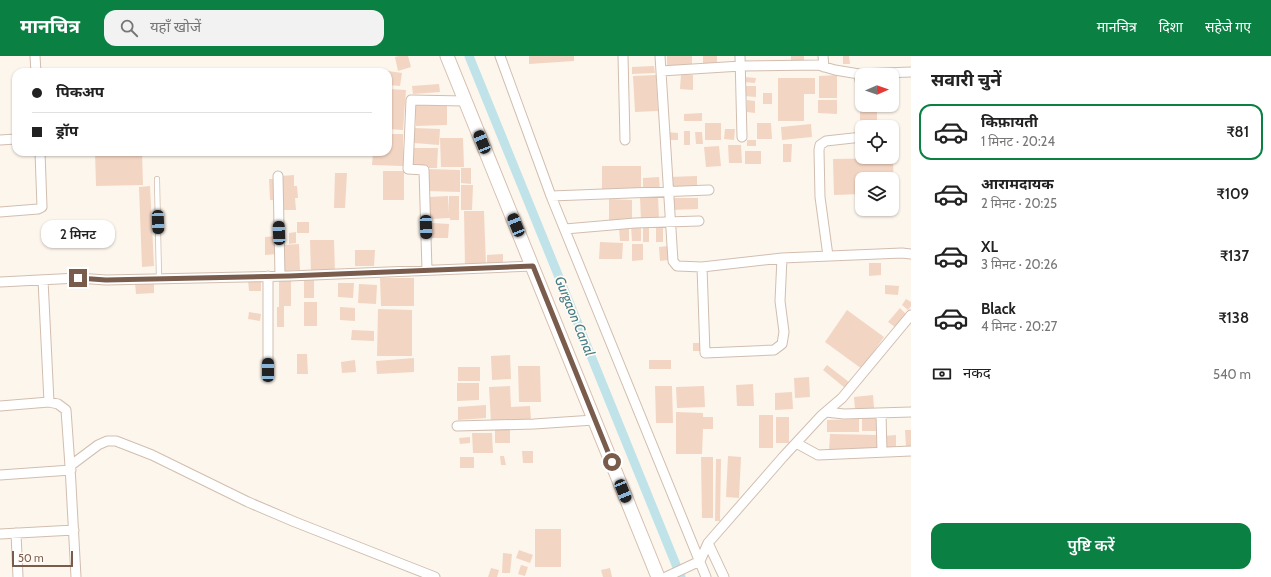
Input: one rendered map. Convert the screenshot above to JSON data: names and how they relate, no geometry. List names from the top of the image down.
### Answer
{
  "water": ["Gurgaon Canal"],
  "scale_bar": "50 m",
  "north": "right",
  "page": {
    "header": "मानचित्र",
    "search": "यहाँ खोजें",
    "nav": ["मानचित्र", "दिशा", "सहेजे गए"],
    "heading": "सवारी चुनें",
    "banner": ["पिकअप", "ड्रॉप"],
    "list": [
      {
        "name": "किफ़ायती",
        "note": "1 मिनट · 20:24",
        "value": "₹81"
      },
      {
        "name": "आरामदायक",
        "note": "2 मिनट · 20:25",
        "value": "₹109"
      },
      {
        "name": "XL",
        "note": "3 मिनट · 20:26",
        "value": "₹137"
      },
      {
        "name": "Black",
        "note": "4 मिनट · 20:27",
        "value": "₹138"
      }
    ],
    "bubble": "2 मिनट",
    "pay": ["नकद", "540 m"],
    "buttons": "पुष्टि करें",
    "scale": "50 m"
  }
}
